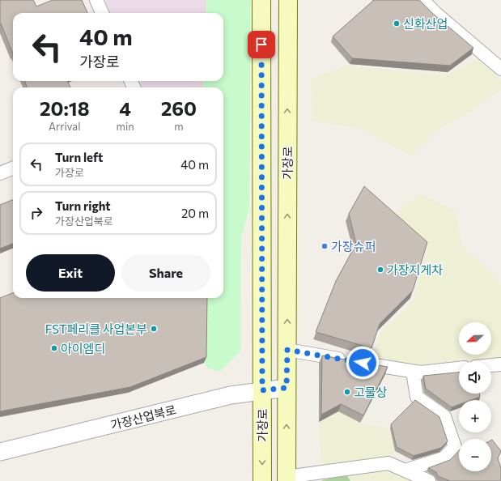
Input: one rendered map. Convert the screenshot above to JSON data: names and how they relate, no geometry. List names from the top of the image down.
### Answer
{
  "streets": {
    "main road": ["가장로"],
    "street": ["가장산업북로"]
  },
  "crossings": [
    ["가장로", "가장산업북로"]
  ],
  "places": [
    "신화산업",
    "가장슈퍼",
    "가장지게차",
    "FST페리클 사업본부",
    "아이엠디",
    "고물상"
  ],
  "north": "left",
  "page": {
    "turn": ["40 m", "가장로"],
    "eta": [
      "20:18",
      "Arrival",
      "4",
      "min",
      "260",
      "m"
    ],
    "list": [
      {
        "name": "Turn left",
        "note": "가장로",
        "value": "40 m"
      },
      {
        "name": "Turn right",
        "note": "가장산업북로",
        "value": "20 m"
      }
    ],
    "buttons": ["Exit", "Share"],
    "map_buttons": ["+", "−"]
  }
}
